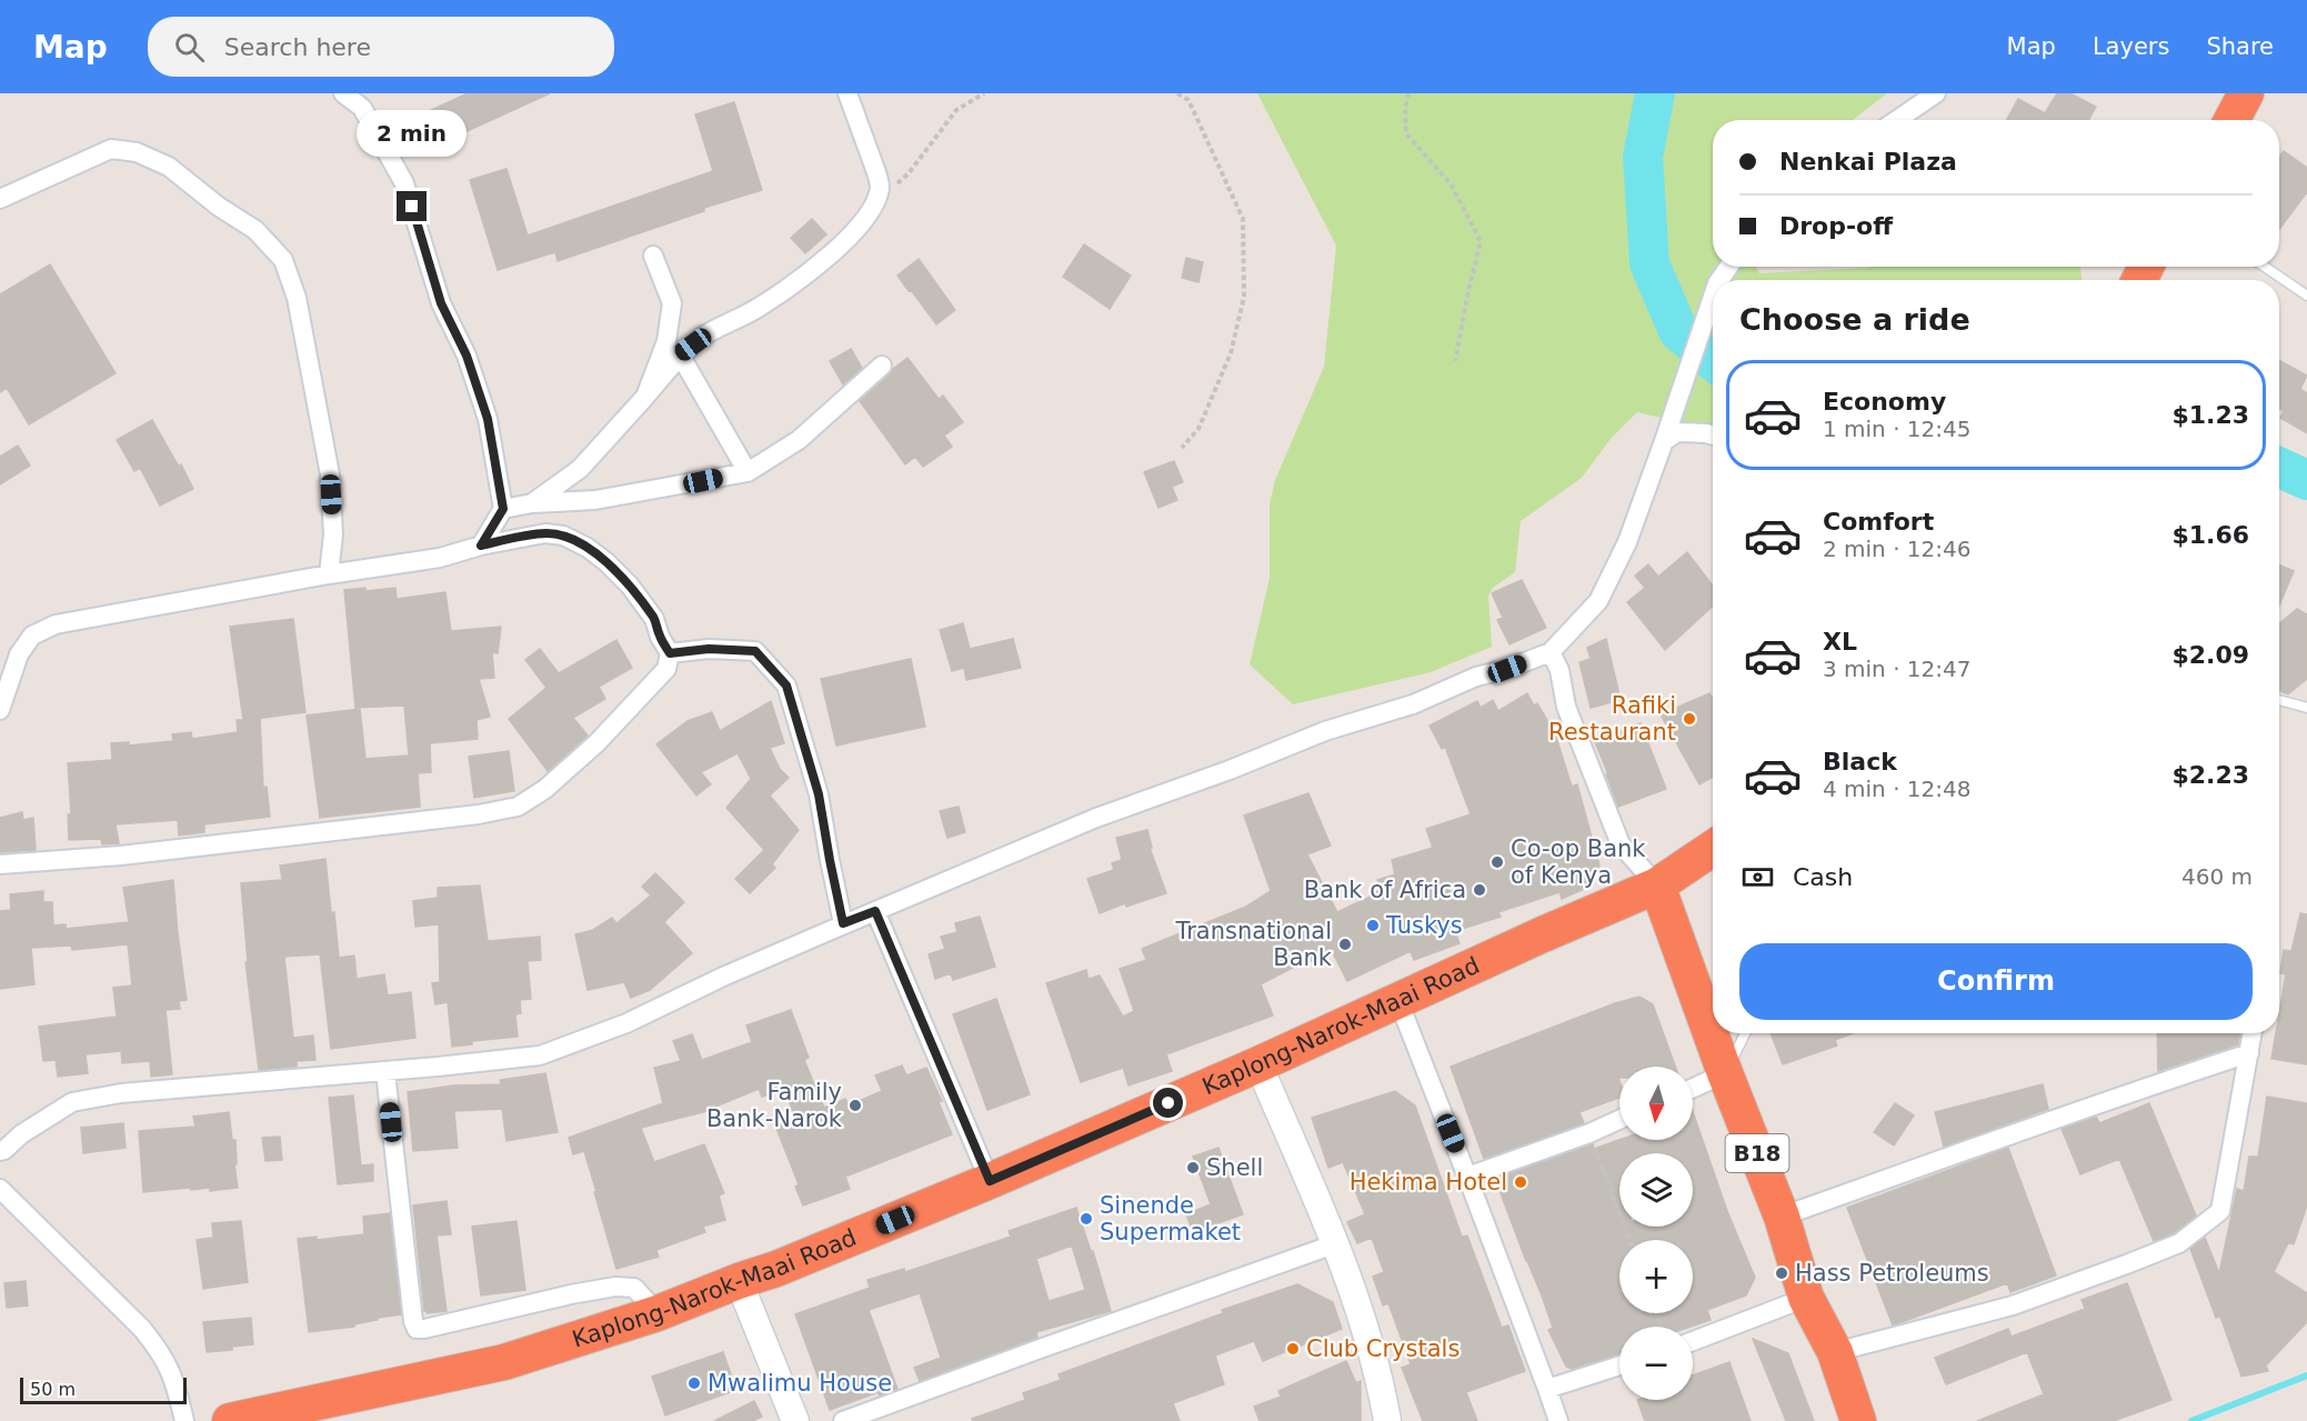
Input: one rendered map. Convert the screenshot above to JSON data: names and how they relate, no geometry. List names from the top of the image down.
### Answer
{
  "streets": {
    "highway": ["Kaplong-Narok-Maai Road", "B18"]
  },
  "crossings": [
    ["Kaplong-Narok-Maai Road", "B18"]
  ],
  "places": [
    "Rafiki Restaurant",
    "Co-op Bank of Kenya",
    "Bank of Africa",
    "Tuskys",
    "Transnational Bank",
    "Family Bank-Narok",
    "Shell",
    "Hekima Hotel",
    "Sinende Supermaket",
    "Hass Petroleums",
    "Club Crystals",
    "Mwalimu House"
  ],
  "scale_bar": "50 m",
  "north": "bottom",
  "page": {
    "header": "Map",
    "search": "Search here",
    "nav": ["Map", "Layers", "Share"],
    "bubble": "2 min",
    "banner": ["Nenkai Plaza", "Drop-off"],
    "heading": "Choose a ride",
    "list": [
      {
        "name": "Economy",
        "note": "1 min · 12:45",
        "value": "$1.23"
      },
      {
        "name": "Comfort",
        "note": "2 min · 12:46",
        "value": "$1.66"
      },
      {
        "name": "XL",
        "note": "3 min · 12:47",
        "value": "$2.09"
      },
      {
        "name": "Black",
        "note": "4 min · 12:48",
        "value": "$2.23"
      }
    ],
    "pay": ["Cash", "460 m"],
    "buttons": "Confirm",
    "map_buttons": ["+", "−"],
    "scale": "50 m"
  }
}
